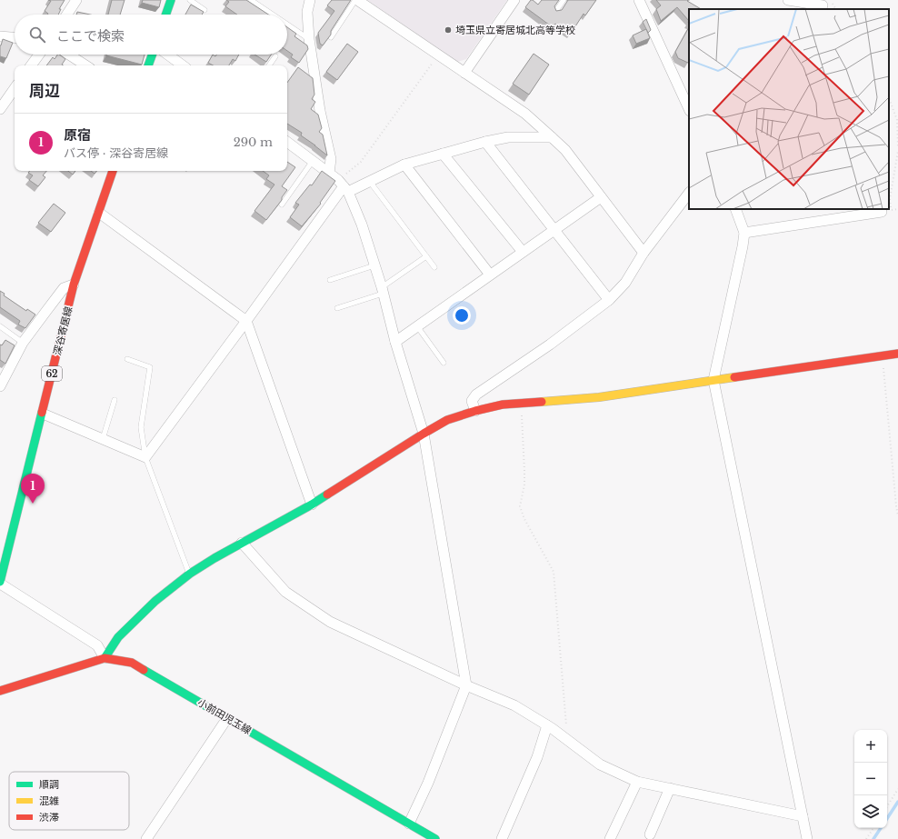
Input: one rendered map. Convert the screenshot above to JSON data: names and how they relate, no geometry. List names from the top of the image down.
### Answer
{
  "streets": {
    "main road": ["深谷寄居線", "62", "小前田児玉線"]
  },
  "places": ["埼玉県立寄居城北高等学校"],
  "legend": ["順調", "混雑", "渋滞"],
  "page": {
    "search": "ここで検索",
    "heading": "周辺",
    "list": [
      {
        "mark": "1",
        "name": "原宿",
        "note": "バス停 · 深谷寄居線",
        "value": "290 m"
      }
    ],
    "pins": "1",
    "map_buttons": ["+", "−"]
  }
}
